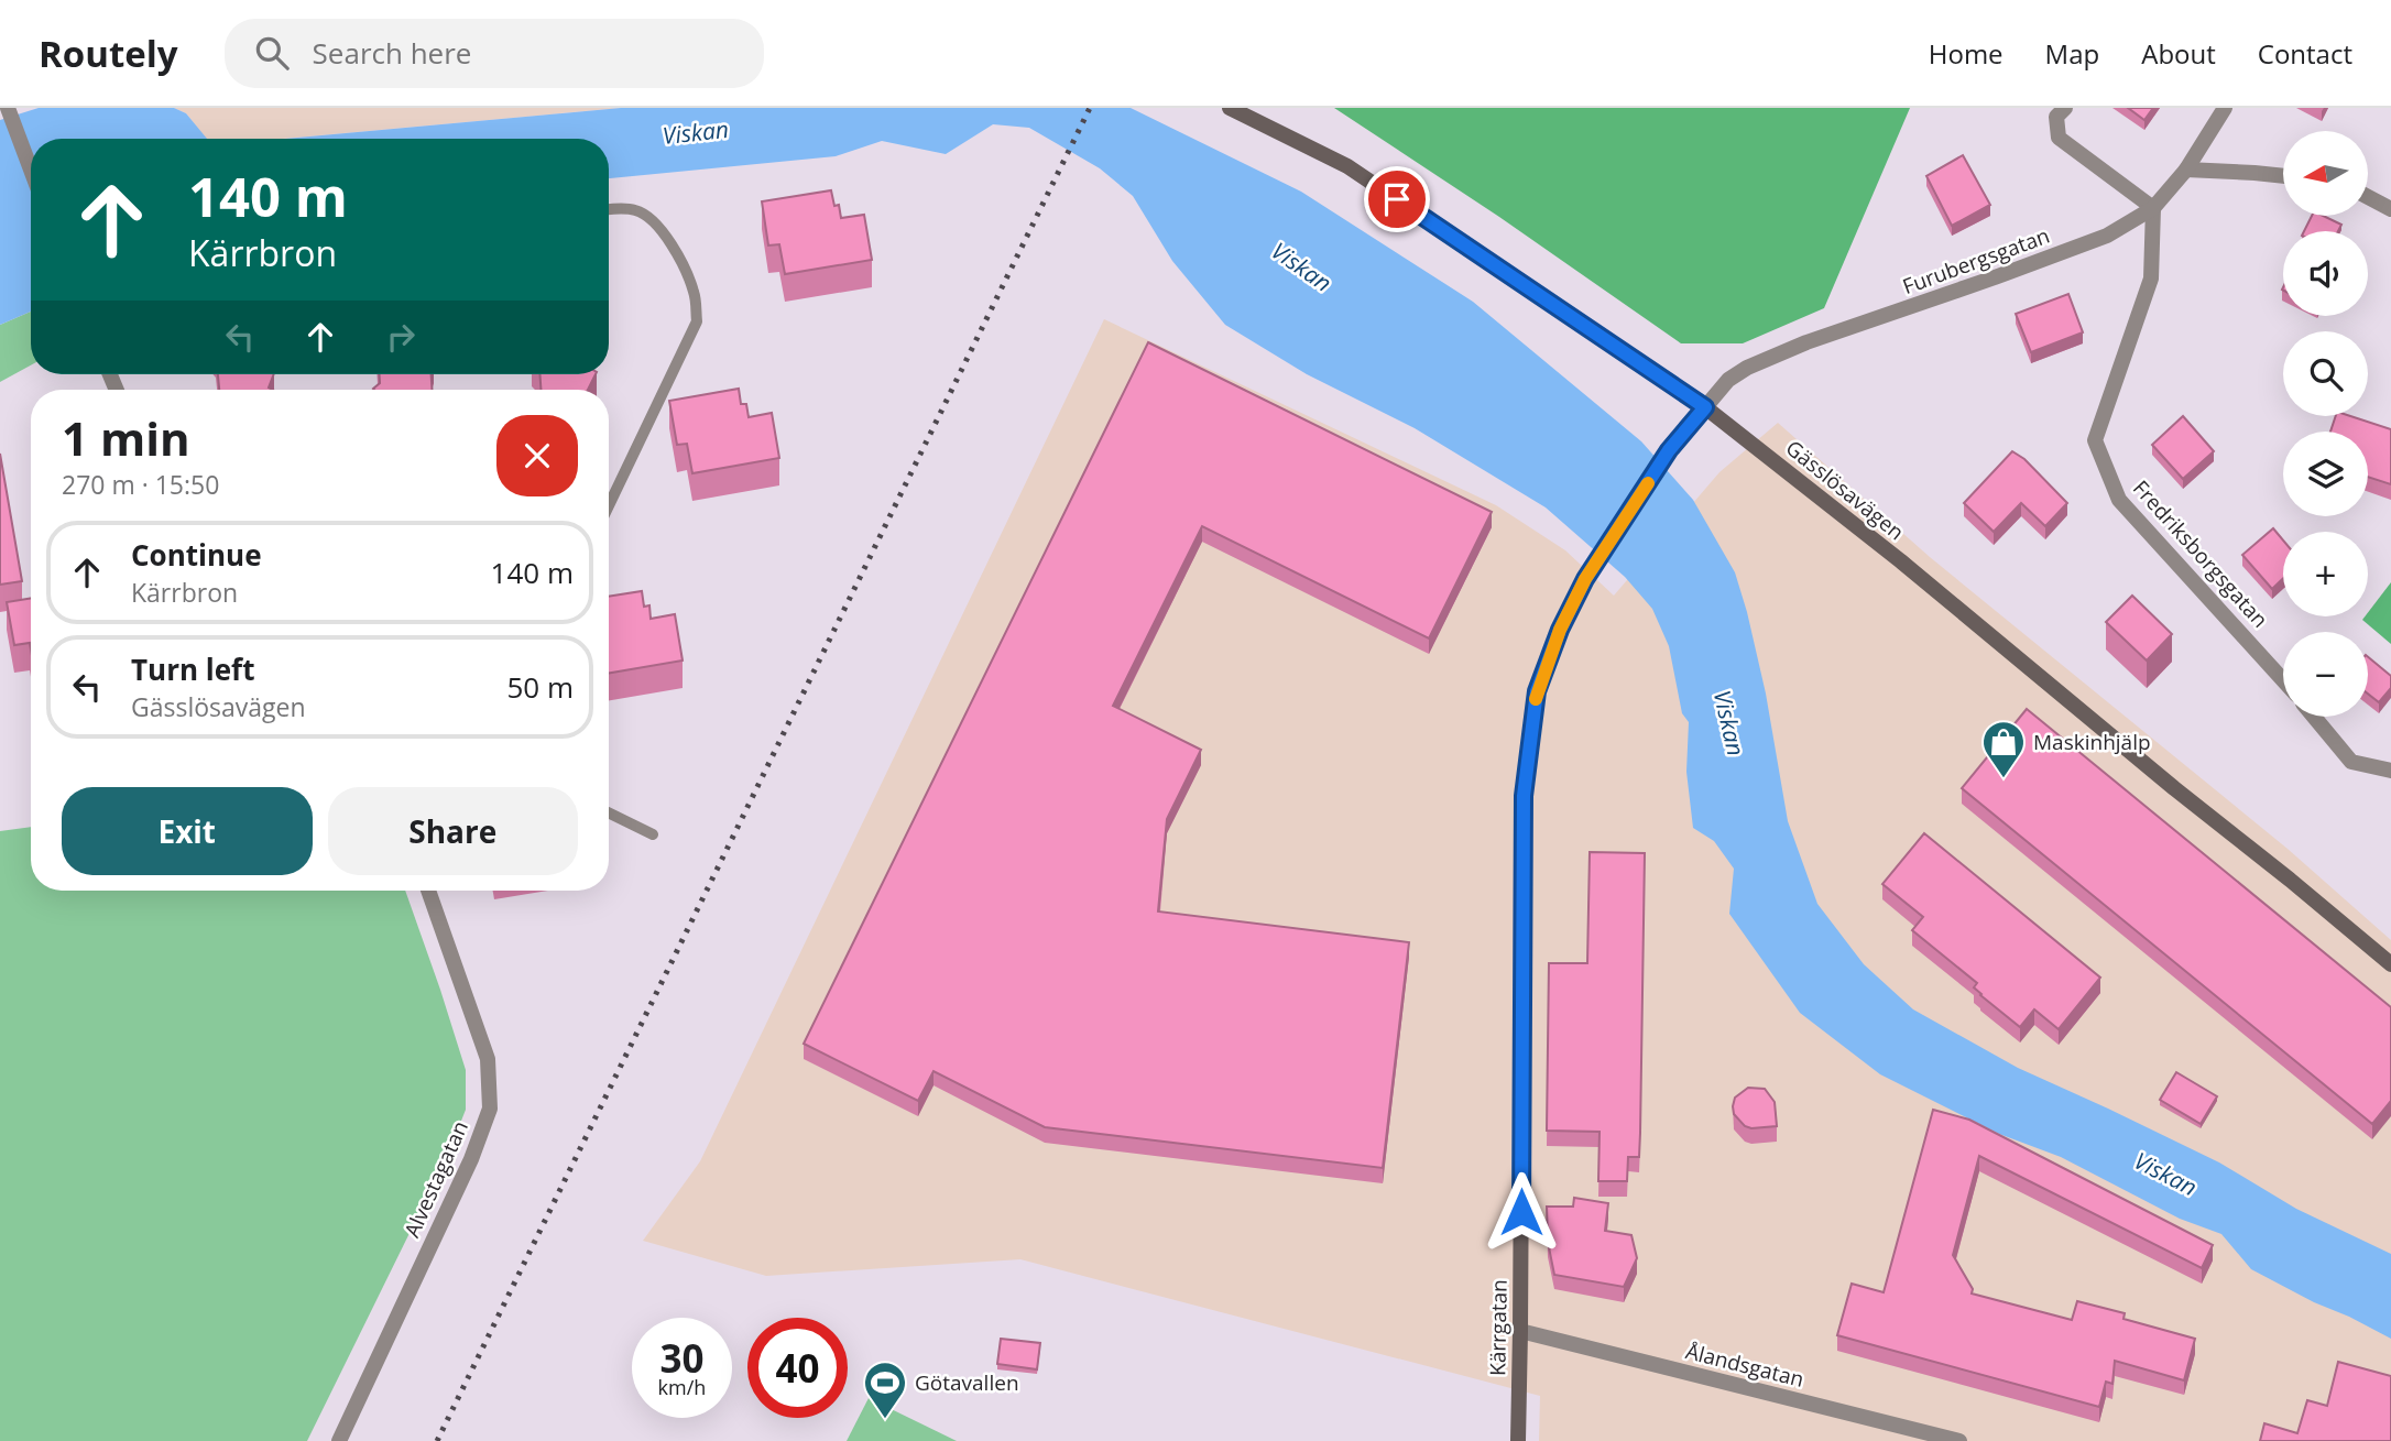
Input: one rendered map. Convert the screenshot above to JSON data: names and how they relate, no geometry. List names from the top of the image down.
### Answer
{
  "streets": {
    "street": [
      "Furubergsgatan",
      "Gässlösavägen",
      "Fredriksborgsgatan",
      "Alvestagatan",
      "Kärrgatan",
      "Ålandsgatan"
    ]
  },
  "crossings": [
    ["Furubergsgatan", "Gässlösavägen"],
    ["Furubergsgatan", "Fredriksborgsgatan"],
    ["Furubergsgatan", "Kärrgatan"],
    ["Gässlösavägen", "Kärrgatan"],
    ["Kärrgatan", "Ålandsgatan"]
  ],
  "water": ["Viskan"],
  "places": {
    "shop": ["Maskinhjälp"],
    "sports": ["Götavallen"]
  },
  "north": "left",
  "page": {
    "header": "Routely",
    "search": "Search here",
    "nav": [
      "Home",
      "Map",
      "About",
      "Contact"
    ],
    "map_buttons": ["+", "−"],
    "turn": ["140 m", "Kärrbron"],
    "heading": ["1 min", "270 m · 15:50"],
    "list": [
      {
        "name": "Continue",
        "note": "Kärrbron",
        "value": "140 m"
      },
      {
        "name": "Turn left",
        "note": "Gässlösavägen",
        "value": "50 m"
      }
    ],
    "buttons": ["Exit", "Share"],
    "speed": "30 km/h",
    "limit": "40"
  }
}
